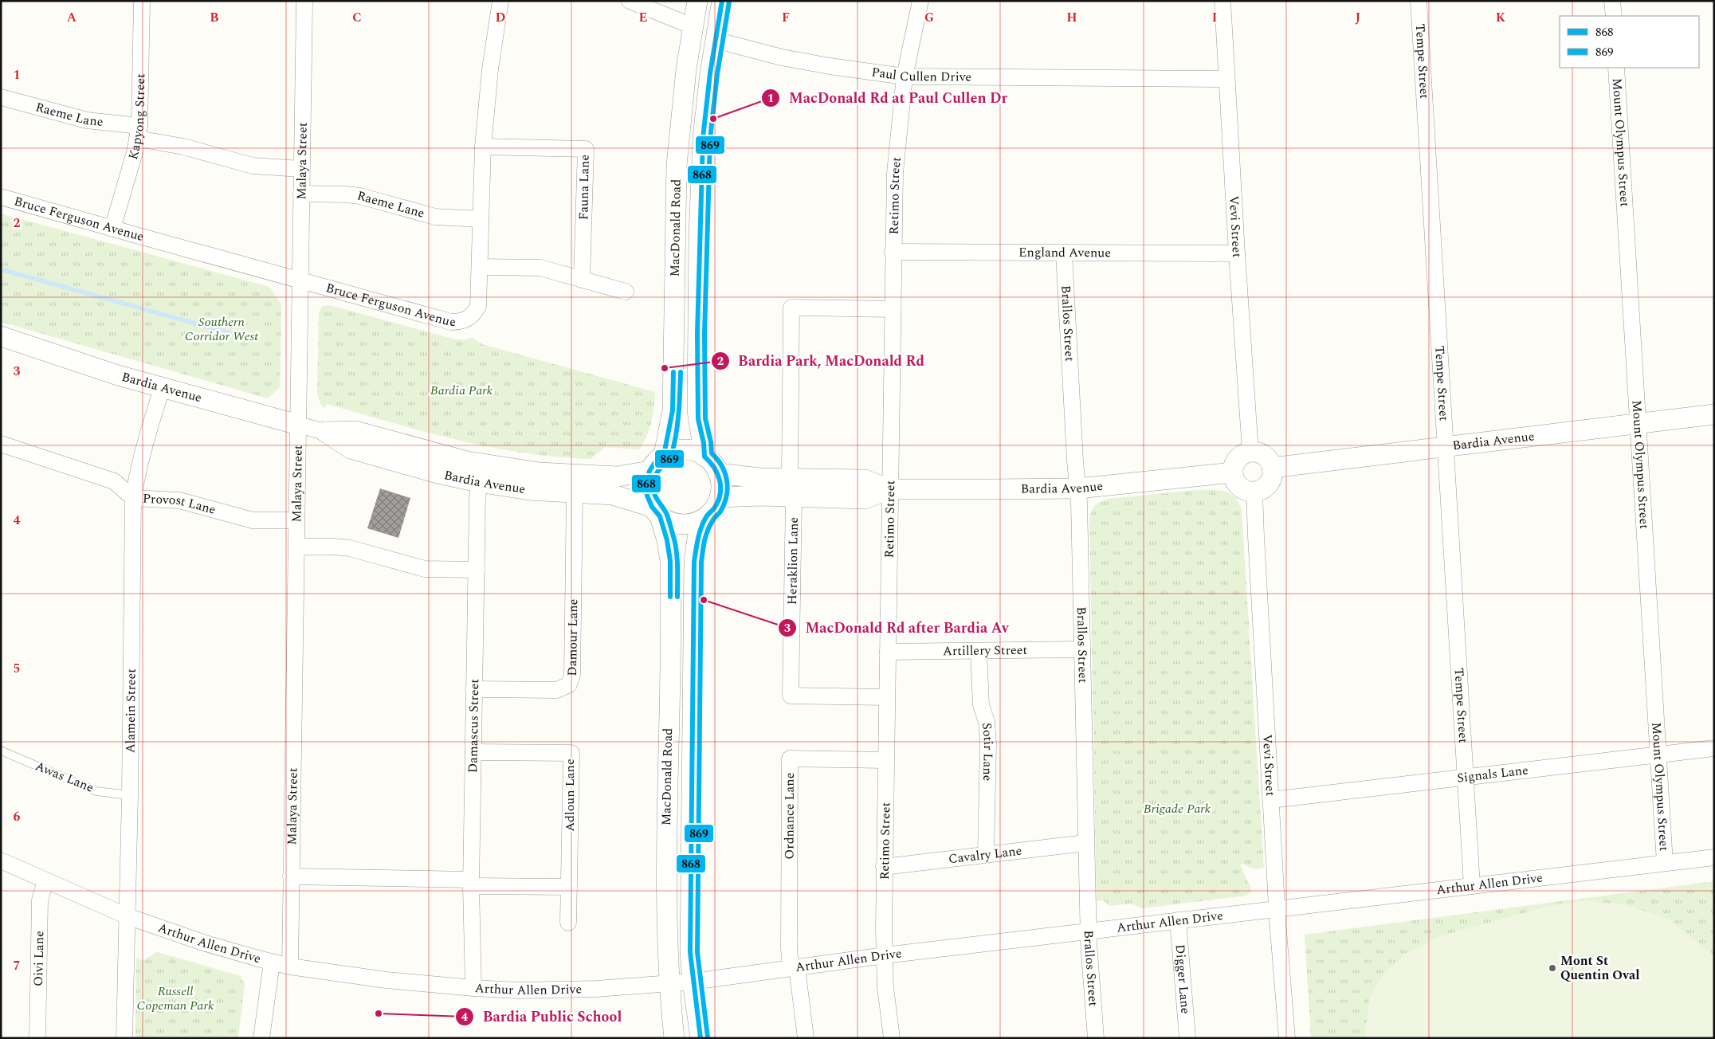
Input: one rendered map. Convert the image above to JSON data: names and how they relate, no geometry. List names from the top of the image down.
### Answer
{
  "streets": {
    "street": [
      "Tempe Street",
      "Paul Cullen Drive",
      "Raeme Lane",
      "Kapyong Street",
      "Mount Olympus Street",
      "Malaya Street",
      "Fauna Lane",
      "Retimo Street",
      "Bruce Ferguson Avenue",
      "Vevi Street",
      "MacDonald Road",
      "England Avenue",
      "Brallos Street",
      "Bardia Avenue",
      "Provost Lane",
      "Heraklion Lane",
      "Damour Lane",
      "Artillery Street",
      "Alamein Street",
      "Damascus Street",
      "Sotir Lane",
      "Signals Lane",
      "Adloun Lane",
      "Ordnance Lane",
      "Cavalry Lane",
      "Arthur Allen Drive",
      "Oivi Lane",
      "Digger Lane"
    ],
    "lane": ["Awas Lane"]
  },
  "crossings": [
    ["Tempe Street", "Bardia Avenue"],
    ["Tempe Street", "Signals Lane"],
    ["Tempe Street", "Arthur Allen Drive"],
    ["Paul Cullen Drive", "Retimo Street"],
    ["Paul Cullen Drive", "Vevi Street"],
    ["Paul Cullen Drive", "MacDonald Road"],
    ["Raeme Lane", "Kapyong Street"],
    ["Raeme Lane", "Malaya Street"],
    ["Raeme Lane", "Bruce Ferguson Avenue"],
    ["Kapyong Street", "Bruce Ferguson Avenue"],
    ["Mount Olympus Street", "Bardia Avenue"],
    ["Mount Olympus Street", "Signals Lane"],
    ["Mount Olympus Street", "Arthur Allen Drive"],
    ["Malaya Street", "Bruce Ferguson Avenue"],
    ["Malaya Street", "Bardia Avenue"],
    ["Malaya Street", "Provost Lane"],
    ["Malaya Street", "Arthur Allen Drive"],
    ["Fauna Lane", "Bruce Ferguson Avenue"],
    ["Retimo Street", "England Avenue"],
    ["Retimo Street", "Bardia Avenue"],
    ["Retimo Street", "Heraklion Lane"],
    ["Retimo Street", "Artillery Street"],
    ["Retimo Street", "Ordnance Lane"],
    ["Retimo Street", "Cavalry Lane"],
    ["Retimo Street", "Arthur Allen Drive"],
    ["Vevi Street", "England Avenue"],
    ["Vevi Street", "Bardia Avenue"],
    ["Vevi Street", "Signals Lane"],
    ["Vevi Street", "Arthur Allen Drive"],
    ["MacDonald Road", "Bardia Avenue"],
    ["MacDonald Road", "Arthur Allen Drive"],
    ["England Avenue", "Brallos Street"],
    ["Brallos Street", "Bardia Avenue"],
    ["Brallos Street", "Artillery Street"],
    ["Brallos Street", "Cavalry Lane"],
    ["Brallos Street", "Arthur Allen Drive"],
    ["Bardia Avenue", "Heraklion Lane"],
    ["Bardia Avenue", "Damour Lane"],
    ["Bardia Avenue", "Alamein Street"],
    ["Bardia Avenue", "Damascus Street"],
    ["Provost Lane", "Alamein Street"],
    ["Damour Lane", "Damascus Street"],
    ["Artillery Street", "Sotir Lane"],
    ["Alamein Street", "Awas Lane"],
    ["Alamein Street", "Arthur Allen Drive"],
    ["Damascus Street", "Adloun Lane"],
    ["Damascus Street", "Arthur Allen Drive"],
    ["Sotir Lane", "Cavalry Lane"],
    ["Ordnance Lane", "Arthur Allen Drive"],
    ["Arthur Allen Drive", "Oivi Lane"],
    ["Arthur Allen Drive", "Digger Lane"]
  ],
  "parks": [
    "Southern Corridor West",
    "Bardia Park",
    "Brigade Park",
    "Russell Copeman Park"
  ],
  "places": [
    "MacDonald Rd at Paul Cullen Dr",
    "Bardia Park, MacDonald Rd",
    "MacDonald Rd after Bardia Av",
    "Mont St Quentin Oval",
    "Bardia Public School"
  ],
  "lines": ["transit line 868", "transit line 869"],
  "legend": ["868", "869"],
  "grid": {
    "columns": [
      "A",
      "B",
      "C",
      "D",
      "E",
      "F",
      "G",
      "H",
      "I",
      "J",
      "K"
    ],
    "rows": [
      "1",
      "2",
      "3",
      "4",
      "5",
      "6",
      "7"
    ]
  }
}
